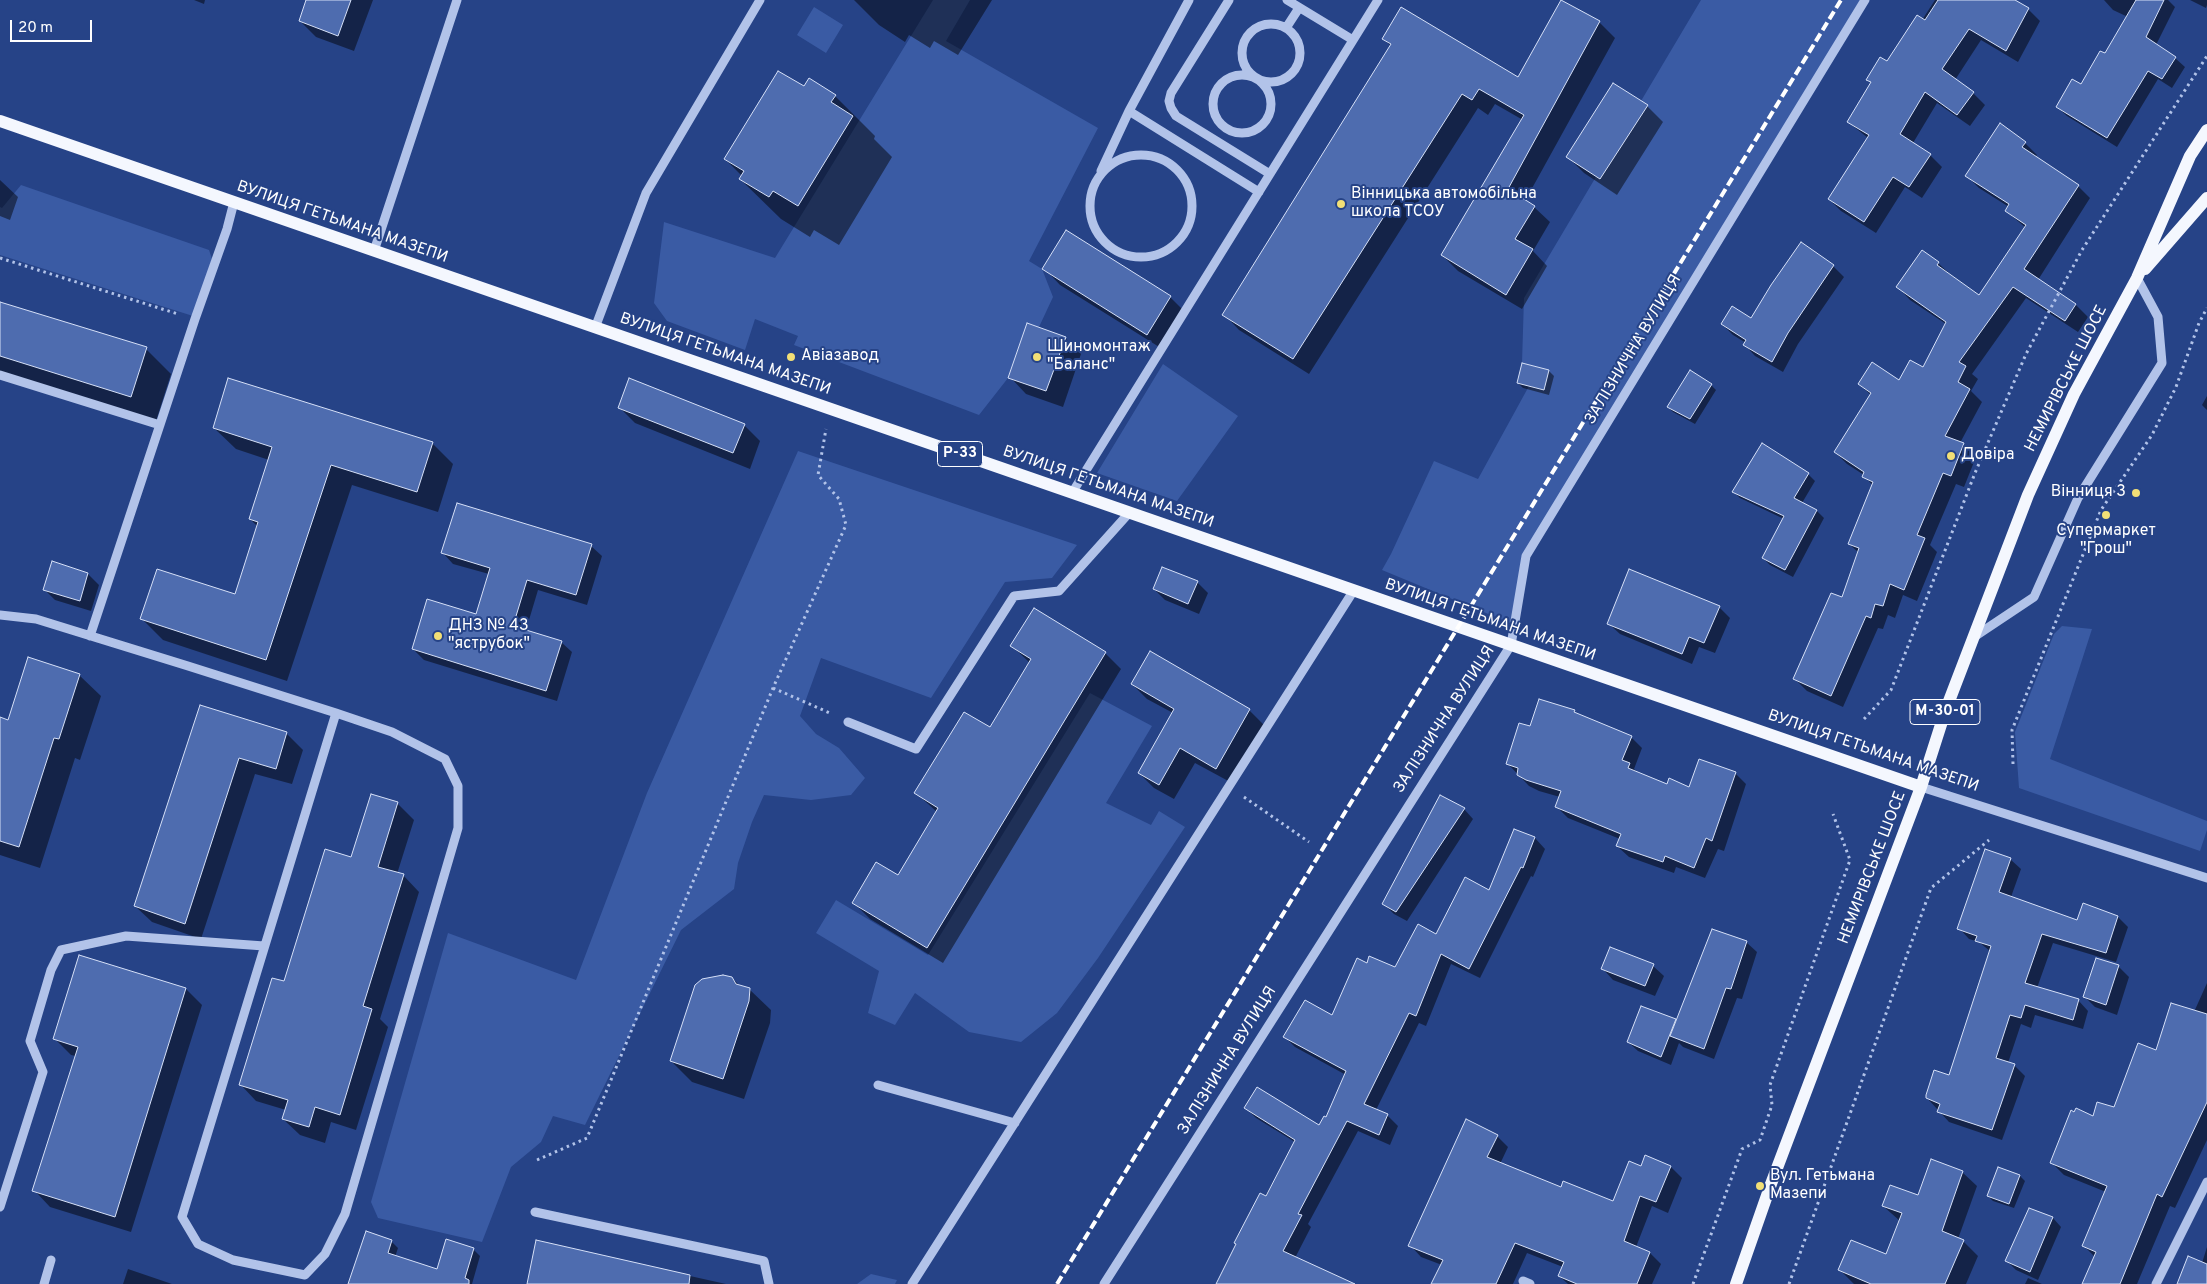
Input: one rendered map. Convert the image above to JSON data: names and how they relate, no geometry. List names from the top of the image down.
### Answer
{
  "streets": {
    "main road": [
      "ВУЛИЦЯ ГЕТЬМАНА МАЗЕПИ",
      "НЕМИРІВСЬКЕ ШОСЕ",
      "Р-33",
      "М-30-01"
    ],
    "street": ["ЗАЛІЗНИЧНА ВУЛИЦЯ"]
  },
  "crossings": [
    ["ВУЛИЦЯ ГЕТЬМАНА МАЗЕПИ", "ЗАЛІЗНИЧНА ВУЛИЦЯ"],
    ["ВУЛИЦЯ ГЕТЬМАНА МАЗЕПИ", "НЕМИРІВСЬКЕ ШОСЕ"]
  ],
  "places": [
    "Вінницька автомобільна школа ТСОУ",
    "Авіазавод",
    "Шиномонтаж \"Баланс\"",
    "Довіра",
    "Вінниця 3",
    "Супермаркет \"Грош\"",
    "ДНЗ № 43 \"яструбок\"",
    "Вул. Гетьмана Мазепи"
  ],
  "scale_bar": "20 m"
}
